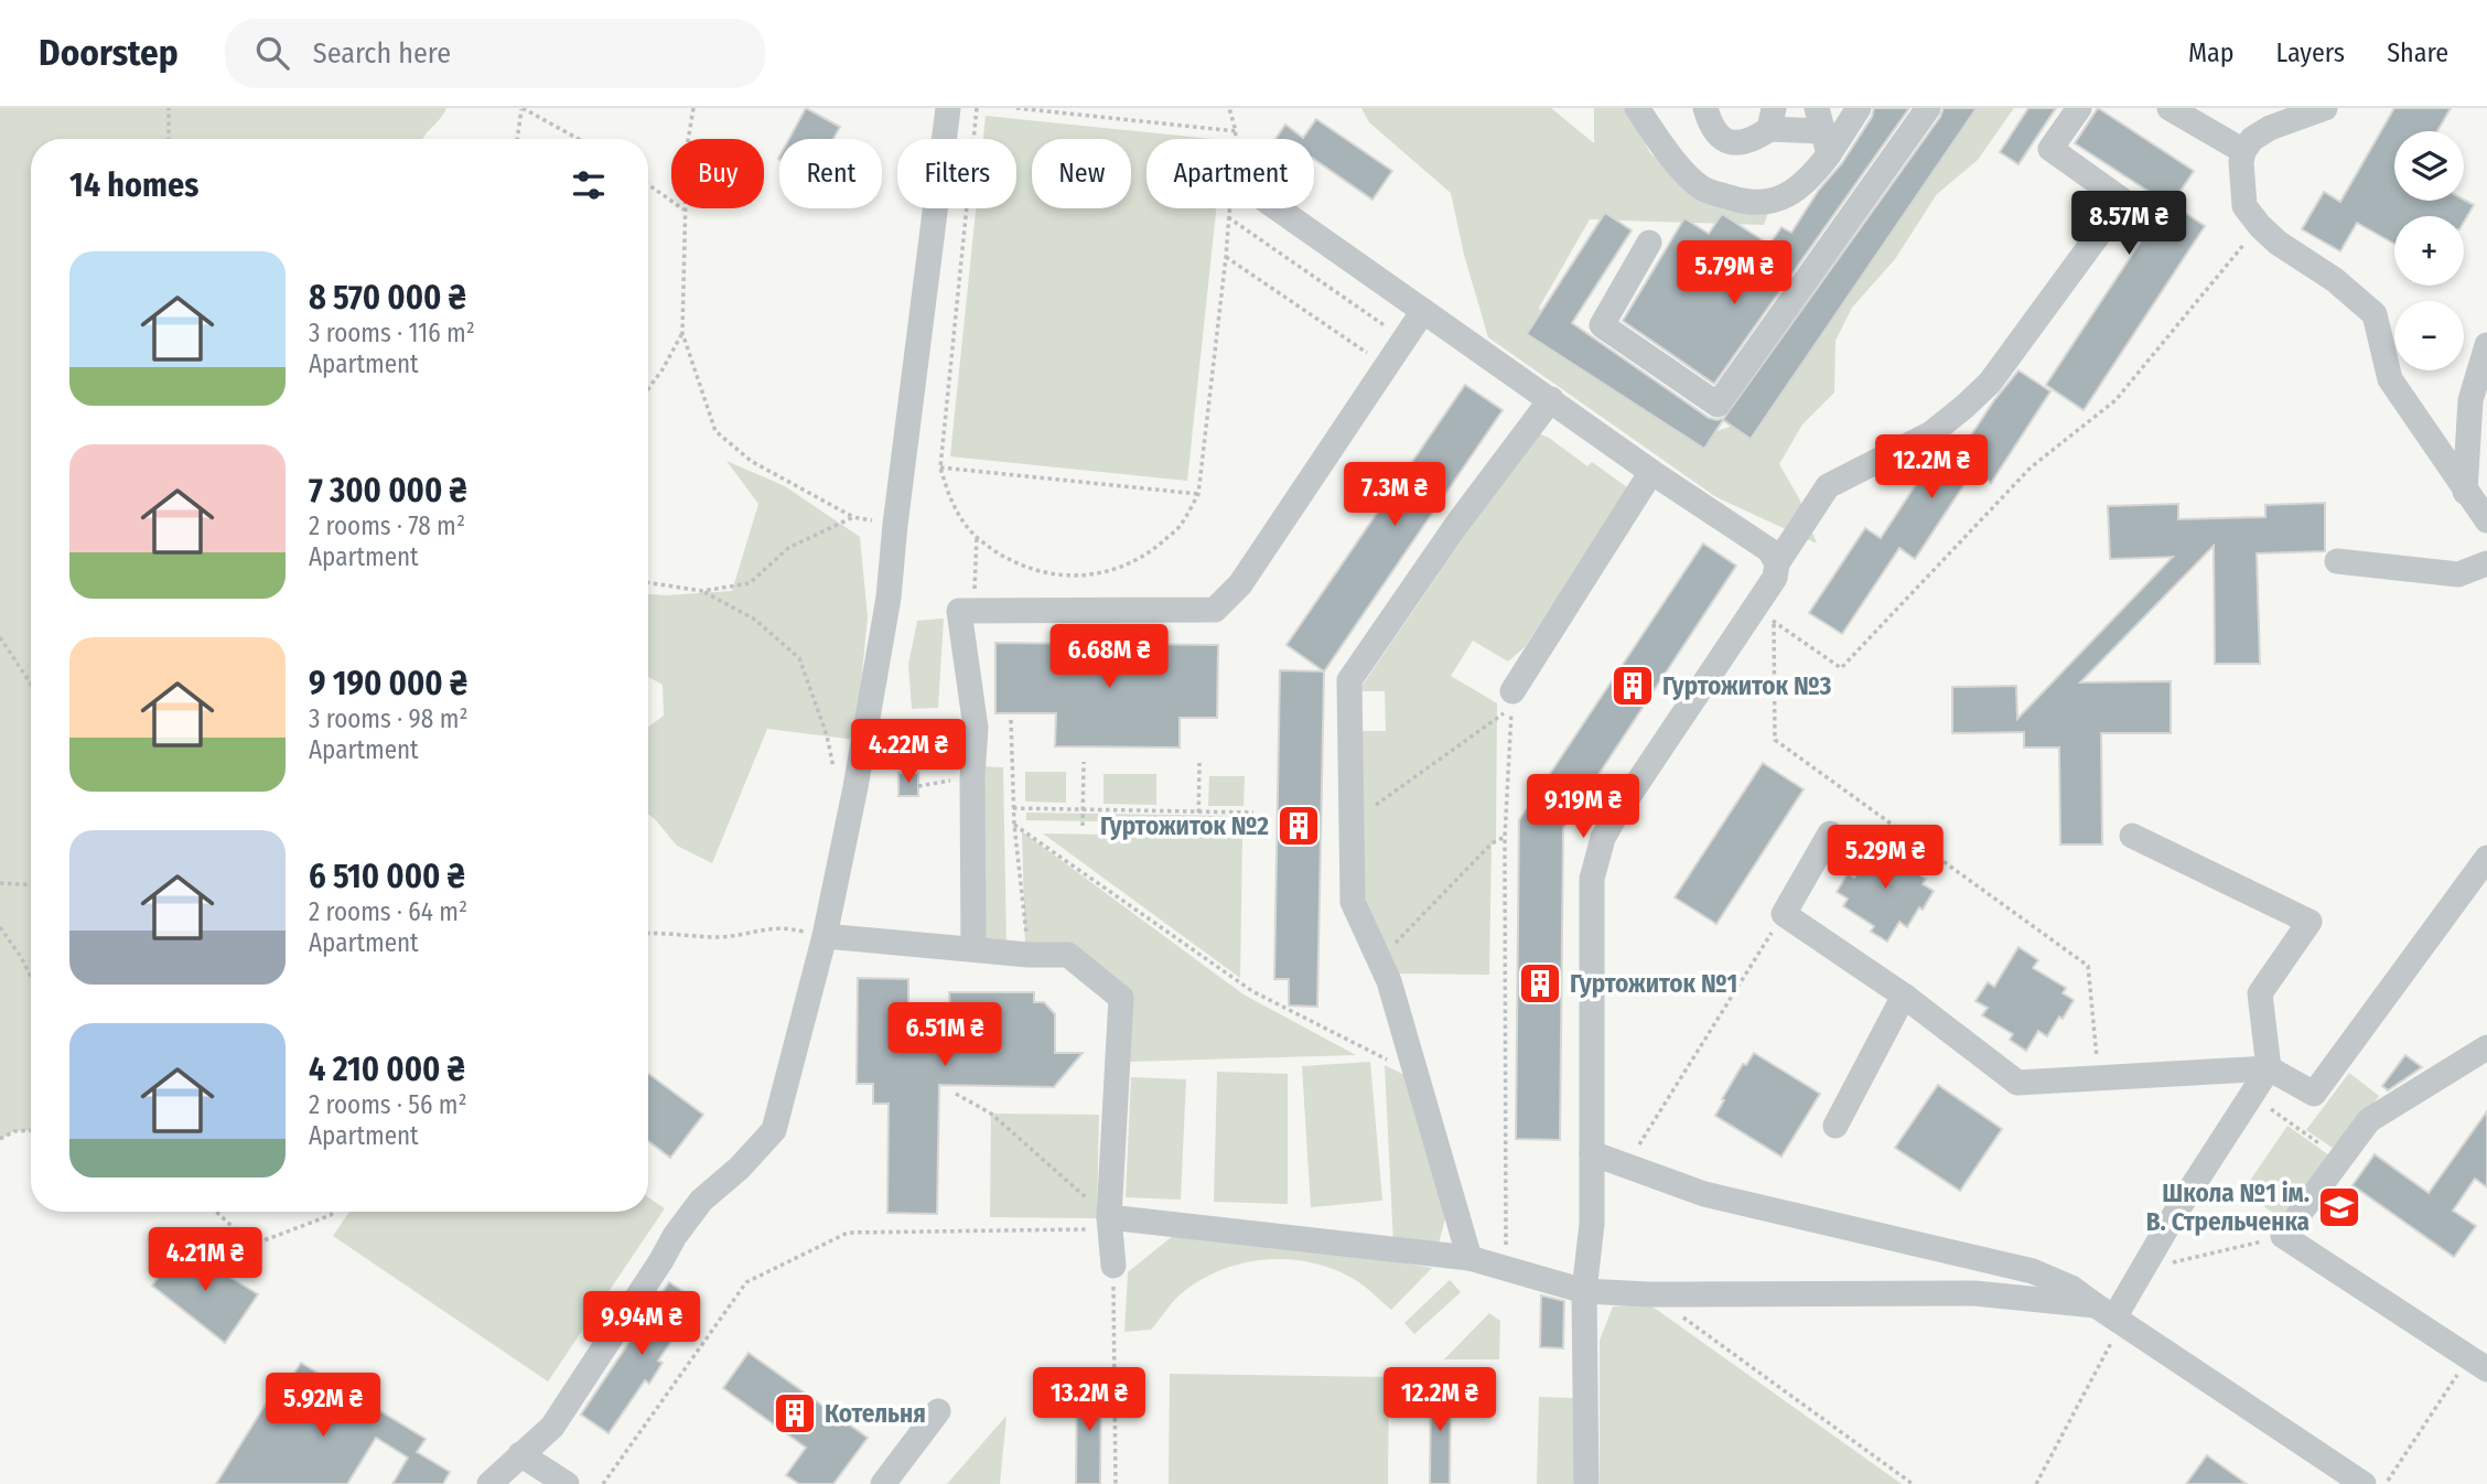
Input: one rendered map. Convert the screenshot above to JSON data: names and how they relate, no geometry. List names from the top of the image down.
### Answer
{
  "places": {
    "building": [
      "Гуртожиток №3",
      "Гуртожиток №2",
      "Гуртожиток №1",
      "Котельня"
    ],
    "school or university": ["Школа №1 ім. В. Стрельченка"]
  },
  "page": {
    "header": "Doorstep",
    "search": "Search here",
    "nav": ["Map", "Layers", "Share"],
    "map_buttons": ["+", "−"],
    "chip": [
      "Buy",
      "Rent",
      "Filters",
      "New",
      "Apartment"
    ],
    "heading": "14 homes",
    "price": [
      "8.57M ₴",
      "5.79M ₴",
      "12.2M ₴",
      "7.3M ₴",
      "6.68M ₴",
      "4.22M ₴",
      "9.19M ₴",
      "5.29M ₴",
      "6.51M ₴",
      "4.21M ₴",
      "9.94M ₴",
      "13.2M ₴",
      "12.2M ₴",
      "5.92M ₴"
    ],
    "list": [
      {
        "name": "8 570 000 ₴",
        "note": "3 rooms · 116 m² · Apartment"
      },
      {
        "name": "7 300 000 ₴",
        "note": "2 rooms · 78 m² · Apartment"
      },
      {
        "name": "9 190 000 ₴",
        "note": "3 rooms · 98 m² · Apartment"
      },
      {
        "name": "6 510 000 ₴",
        "note": "2 rooms · 64 m² · Apartment"
      },
      {
        "name": "4 210 000 ₴",
        "note": "2 rooms · 56 m² · Apartment"
      }
    ]
  }
}
